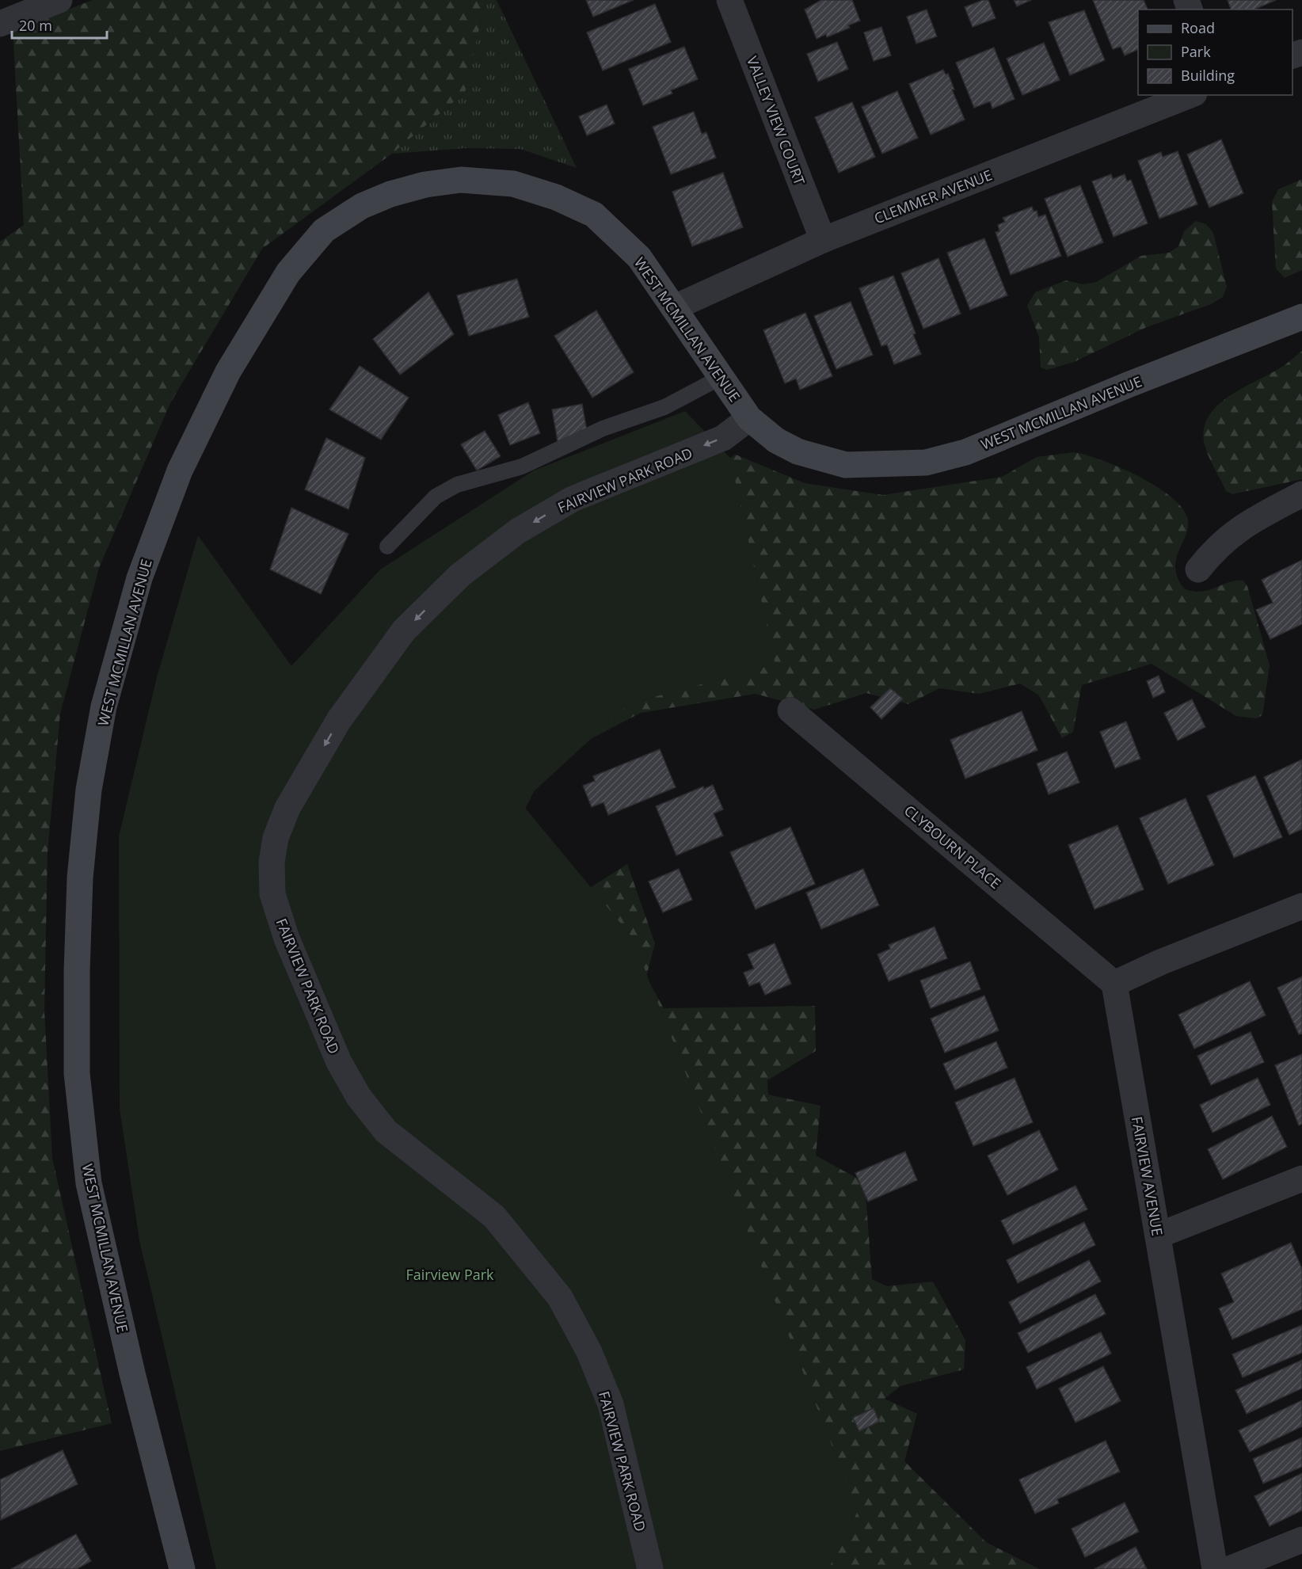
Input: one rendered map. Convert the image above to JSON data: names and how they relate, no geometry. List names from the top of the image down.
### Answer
{
  "streets": {
    "main road": ["WEST MCMILLAN AVENUE"],
    "street": [
      "VALLEY VIEW COURT",
      "CLEMMER AVENUE",
      "FAIRVIEW PARK ROAD",
      "CLYBOURN PLACE",
      "FAIRVIEW AVENUE"
    ]
  },
  "crossings": [
    ["VALLEY VIEW COURT", "CLEMMER AVENUE"],
    ["CLEMMER AVENUE", "WEST MCMILLAN AVENUE"],
    ["WEST MCMILLAN AVENUE", "FAIRVIEW PARK ROAD"],
    ["CLYBOURN PLACE", "FAIRVIEW AVENUE"]
  ],
  "parks": ["Fairview Park"],
  "legend": ["Road", "Park", "Building"],
  "scale_bar": "20 m"
}
